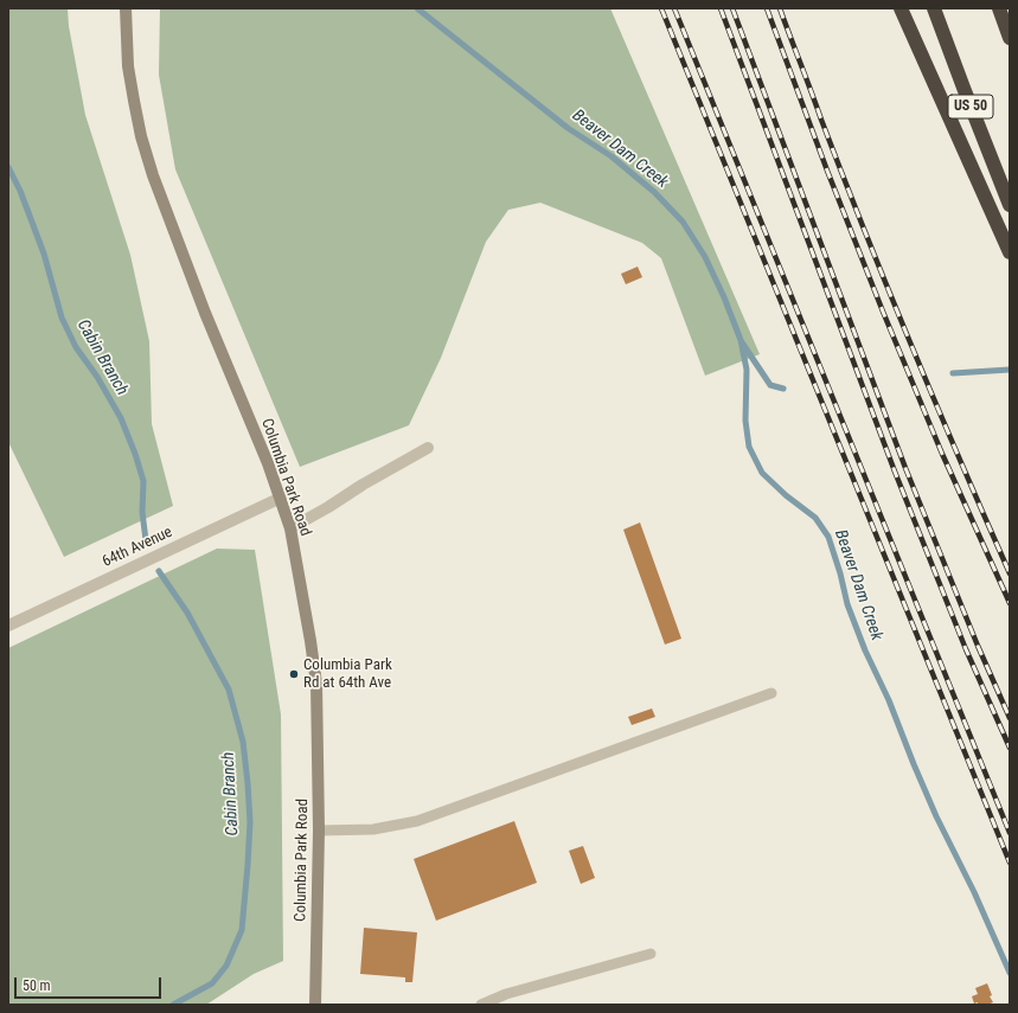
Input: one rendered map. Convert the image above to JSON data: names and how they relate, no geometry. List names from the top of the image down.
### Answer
{
  "streets": {
    "highway": ["US 50"],
    "street": ["Columbia Park Road", "64th Avenue"]
  },
  "crossings": [
    ["Columbia Park Road", "64th Avenue"]
  ],
  "water": ["Beaver Dam Creek", "Cabin Branch"],
  "places": ["Columbia Park Rd at 64th Ave"],
  "scale_bar": "50 m"
}
